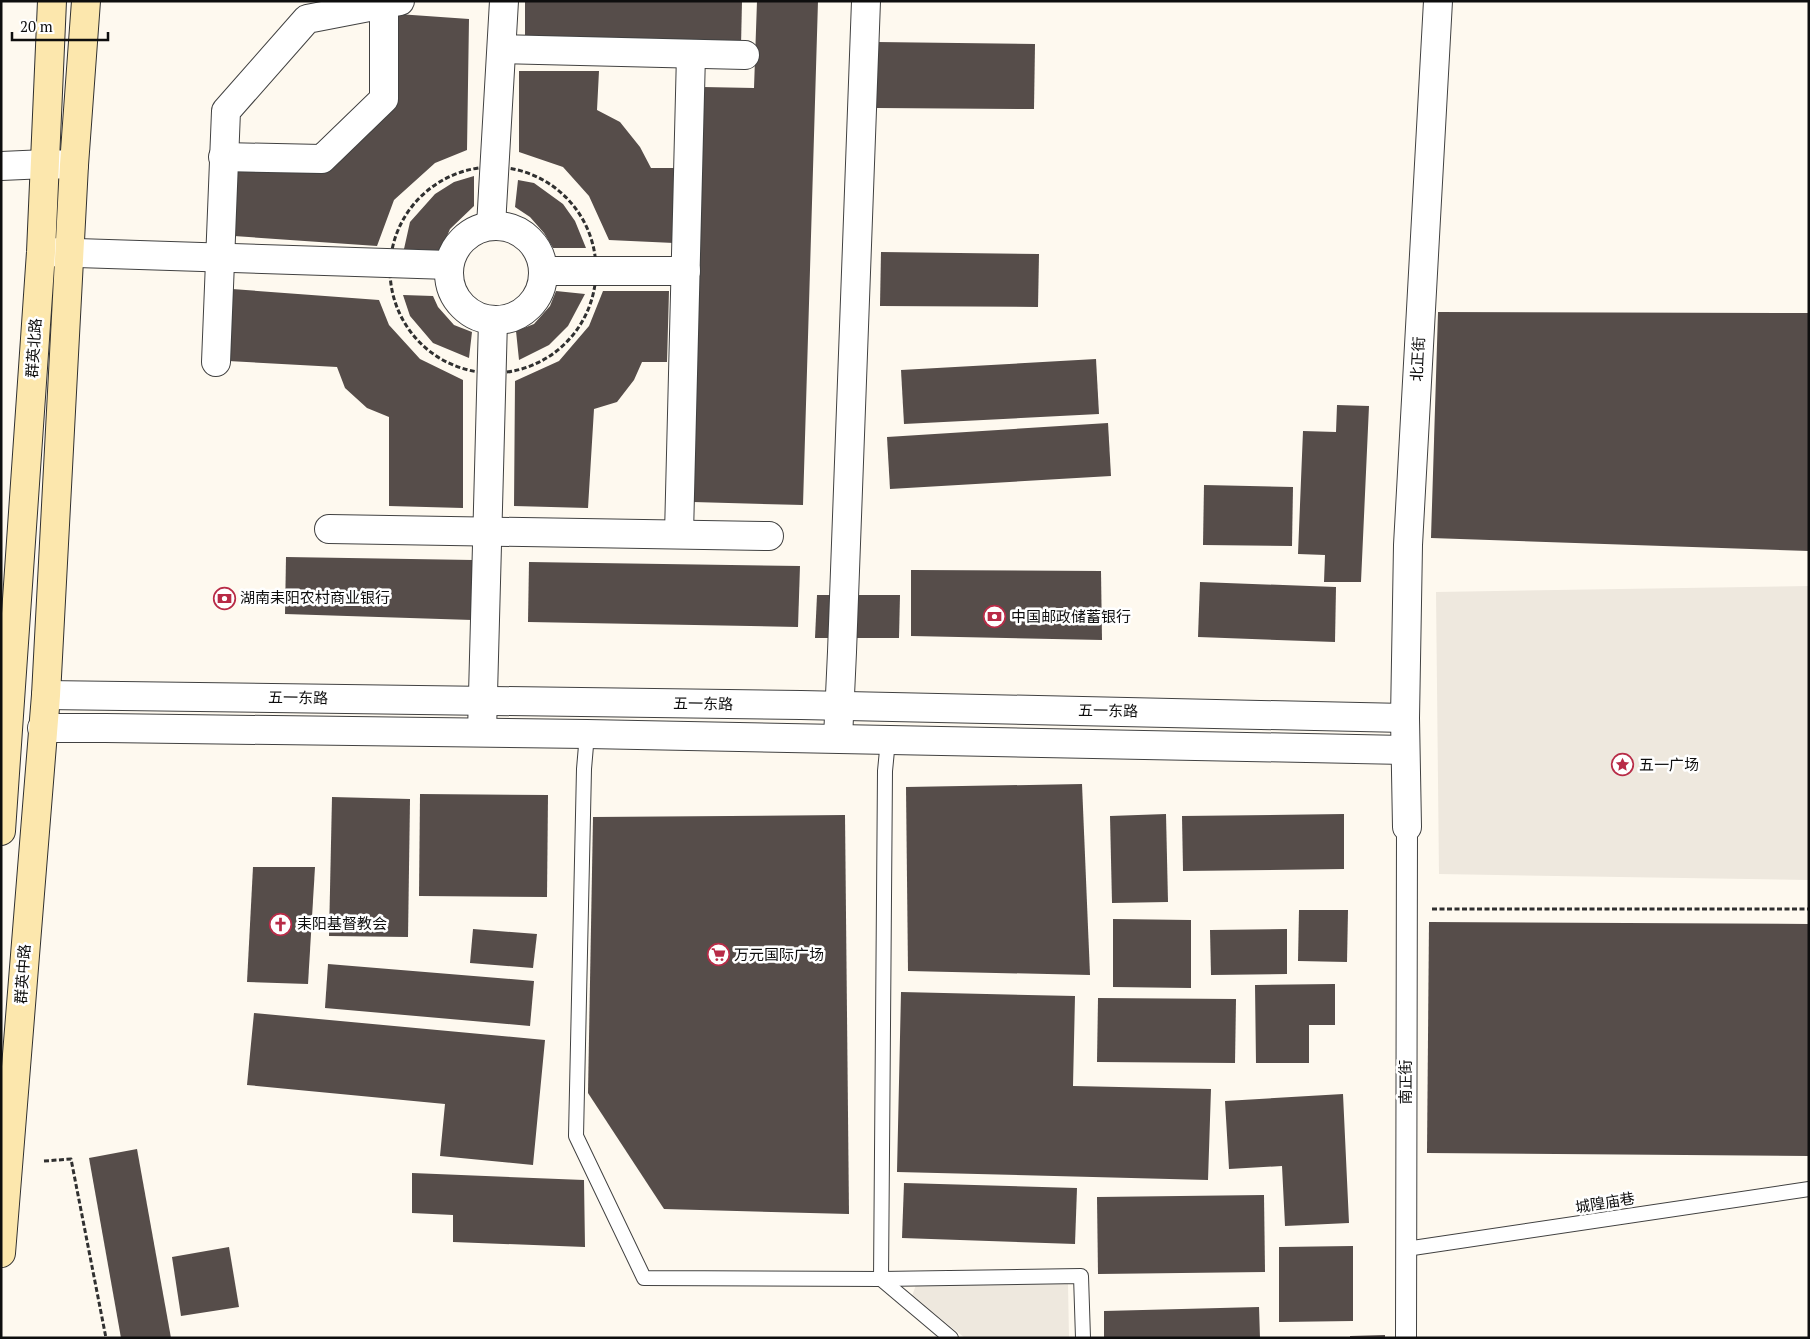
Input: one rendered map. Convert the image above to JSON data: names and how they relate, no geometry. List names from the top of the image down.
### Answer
{
  "streets": {
    "main road": ["群英北路", "五一东路", "群英中路"],
    "street": ["北正街", "南正街"],
    "lane": ["城隍庙巷"]
  },
  "crossings": [
    ["群英北路", "五一东路"],
    ["群英北路", "群英中路"],
    ["北正街", "五一东路"],
    ["北正街", "南正街"],
    ["五一东路", "群英中路"],
    ["南正街", "城隍庙巷"]
  ],
  "places": {
    "bank": ["湖南耒阳农村商业银行", "中国邮政储蓄银行"],
    "place": ["五一广场"],
    "church": ["耒阳基督教会"],
    "supermarket": ["万元国际广场"]
  },
  "scale_bar": "20 m"
}
